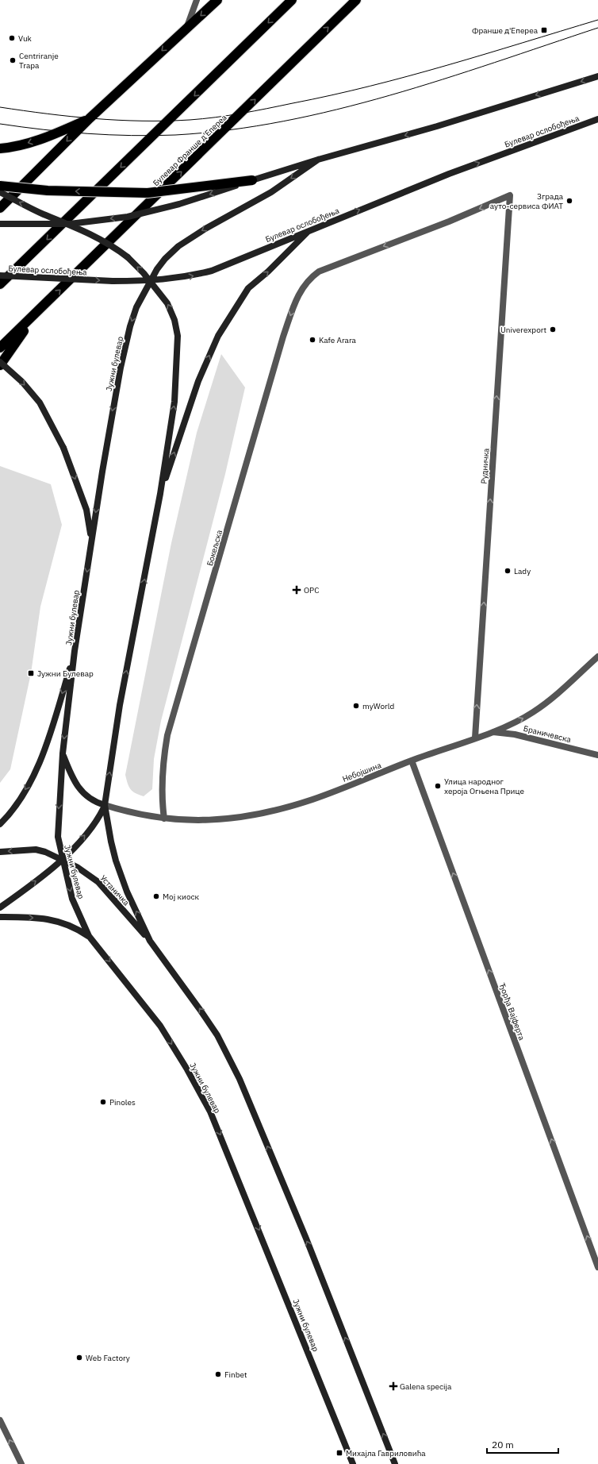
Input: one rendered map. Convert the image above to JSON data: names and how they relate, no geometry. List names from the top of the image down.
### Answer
{
  "streets": {
    "highway": ["Булевар Франше д'Епереа"],
    "main road": ["Булевар ослобођења", "Јужни булевар", "Устаничка"],
    "street": [
      "Рудничка",
      "Бокељска",
      "Браничевска",
      "Небојшина",
      "Ђорђа Вајферта"
    ]
  },
  "crossings": [
    ["Булевар ослобођења", "Јужни булевар"],
    ["Јужни булевар", "Устаничка"],
    ["Рудничка", "Бокељска"],
    ["Рудничка", "Небојшина"],
    ["Бокељска", "Небојшина"],
    ["Браничевска", "Небојшина"],
    ["Небојшина", "Ђорђа Вајферта"]
  ],
  "one_way": ["Бокељска", "Ђорђа Вајферта"],
  "places": {
    "transit": ["Франше д'Епереа", "Јужни Булевар", "Михајла Гавриловића"],
    "other": [
      "Vuk",
      "Centriranje Trapa",
      "Зграда ауто-сервиса ФИАТ",
      "Univerexport",
      "Kafe Arara",
      "Lady",
      "myWorld",
      "Улица народног хероја Огњена Прице",
      "Мој киоск",
      "Pinoles",
      "Web Factory",
      "Finbet"
    ],
    "health": ["ОРС", "Galena specija"]
  },
  "scale_bar": "20 m"
}
